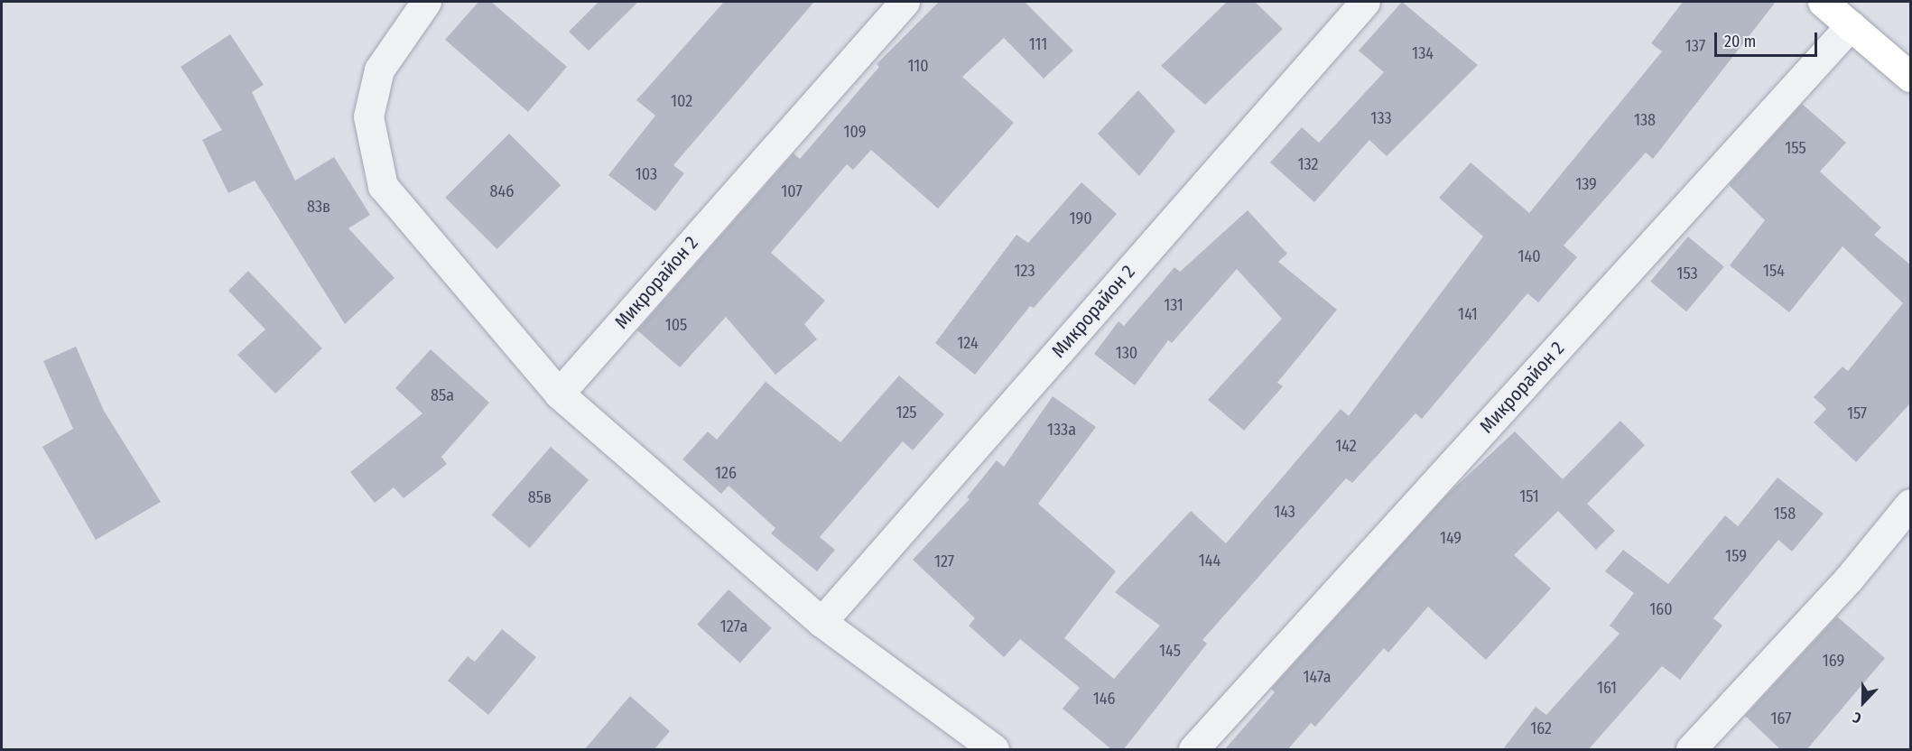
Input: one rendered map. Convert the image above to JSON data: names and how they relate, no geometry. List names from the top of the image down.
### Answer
{
  "streets": {
    "street": ["Микрорайон 2"]
  },
  "house_numbers": [
    "111",
    "137",
    "134",
    "110",
    "102",
    "133",
    "138",
    "109",
    "155",
    "132",
    "103",
    "139",
    "84б",
    "107",
    "83в",
    "190",
    "140",
    "123",
    "154",
    "153",
    "131",
    "141",
    "105",
    "124",
    "130",
    "85а",
    "125",
    "157",
    "133а",
    "142",
    "126",
    "151",
    "85в",
    "143",
    "158",
    "149",
    "159",
    "144",
    "127",
    "160",
    "127а",
    "145",
    "169",
    "147а",
    "161",
    "146",
    "167",
    "162"
  ],
  "scale_bar": "20 m",
  "north": "bottom"
}
